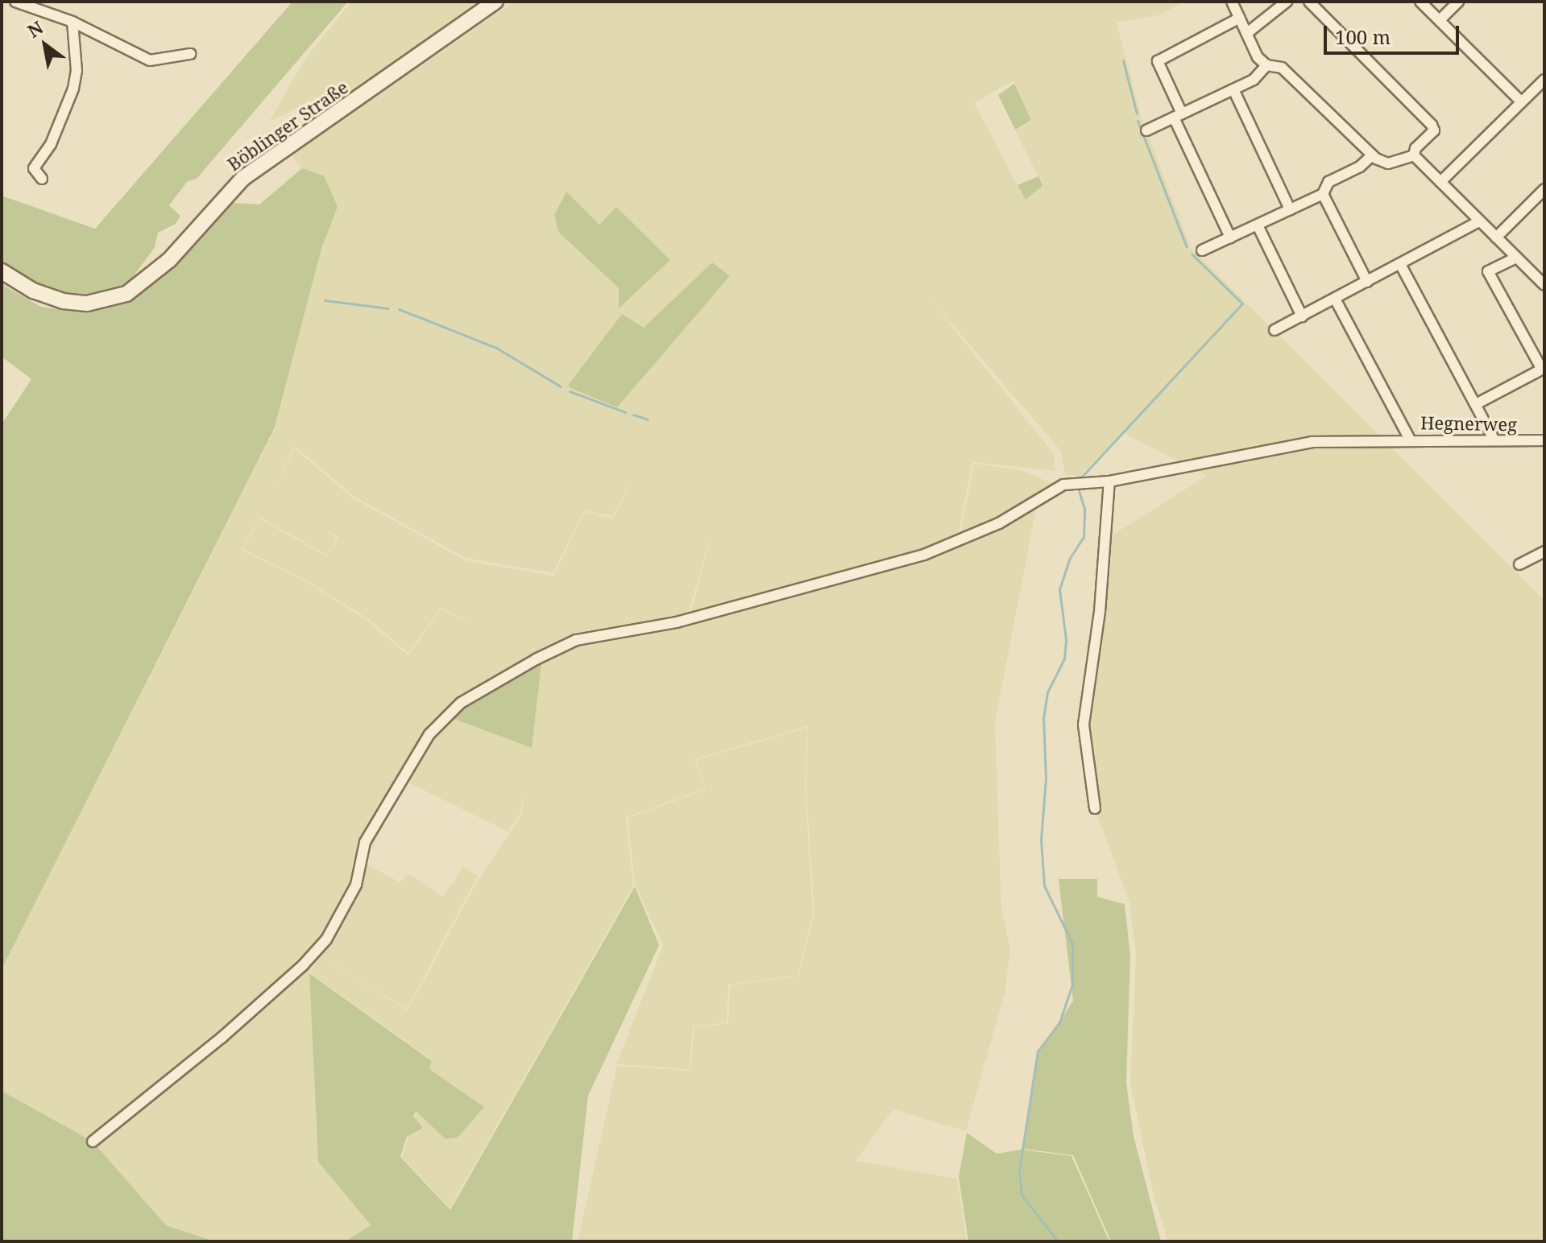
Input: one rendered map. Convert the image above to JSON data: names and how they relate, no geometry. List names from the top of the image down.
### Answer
{
  "streets": {
    "main road": ["Böblinger Straße"],
    "street": ["Hegnerweg"]
  },
  "scale_bar": "100 m",
  "north": "top left"
}
